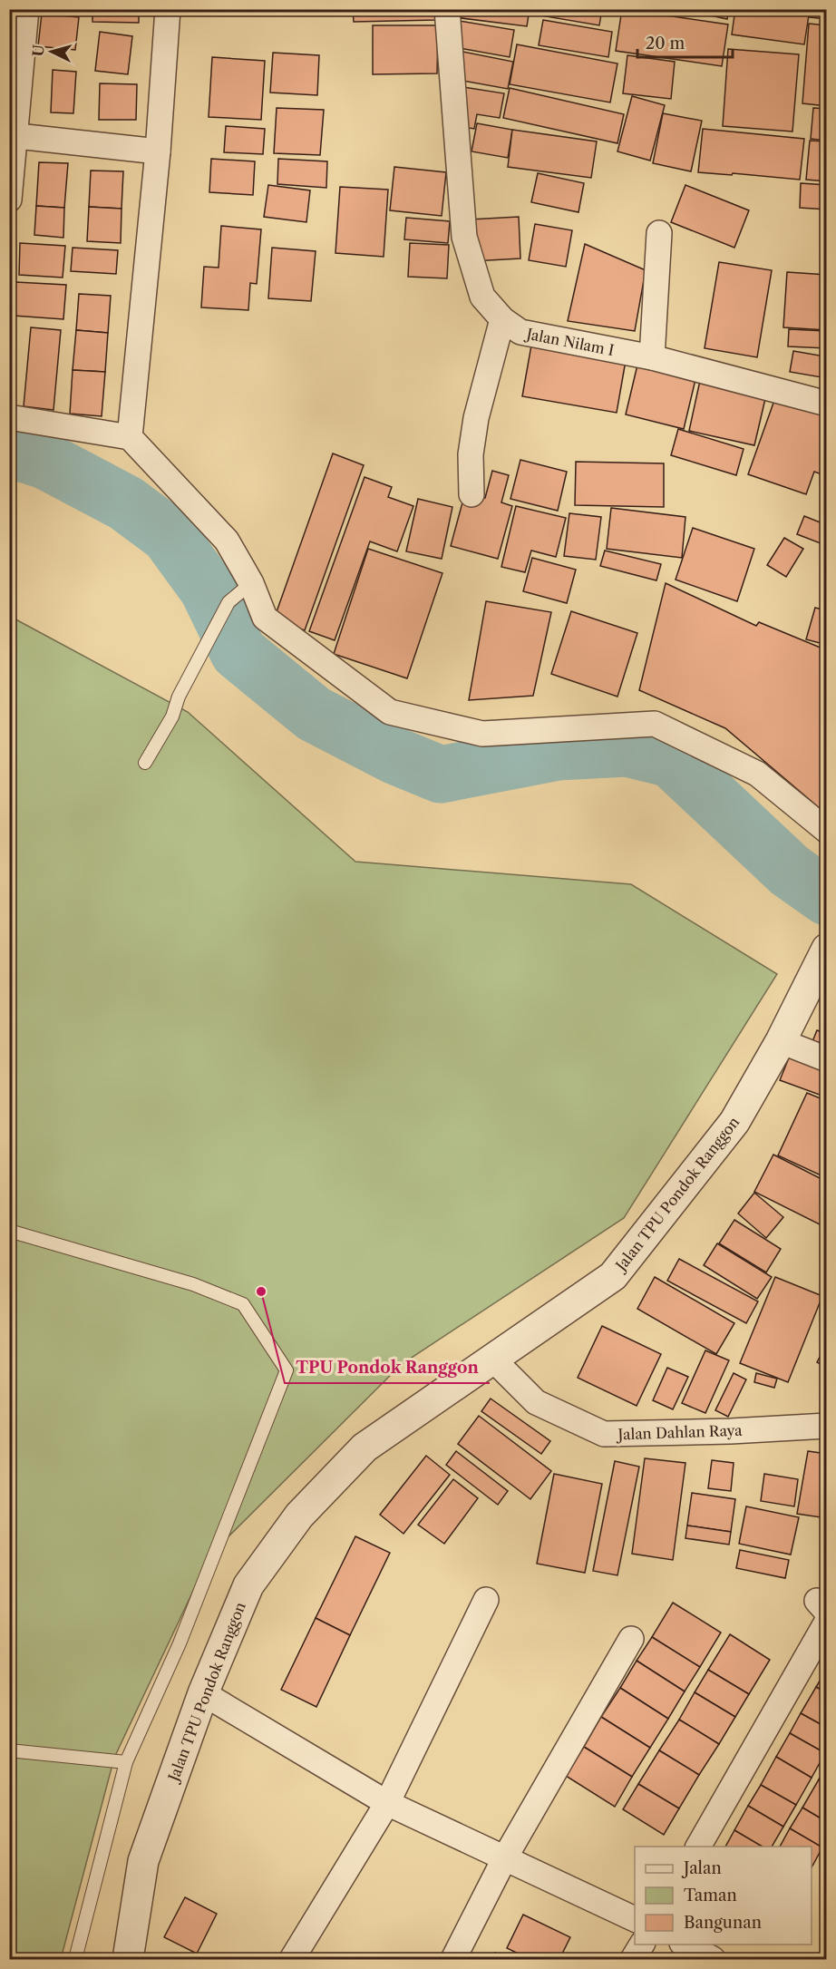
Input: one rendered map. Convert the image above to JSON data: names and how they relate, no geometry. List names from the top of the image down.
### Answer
{
  "streets": {
    "street": ["Jalan Nilam I", "Jalan TPU Pondok Ranggon", "Jalan Dahlan Raya"]
  },
  "crossings": [
    ["Jalan TPU Pondok Ranggon", "Jalan Dahlan Raya"]
  ],
  "places": ["TPU Pondok Ranggon"],
  "legend": ["Jalan", "Taman", "Bangunan"],
  "scale_bar": "20 m",
  "north": "left"
}
